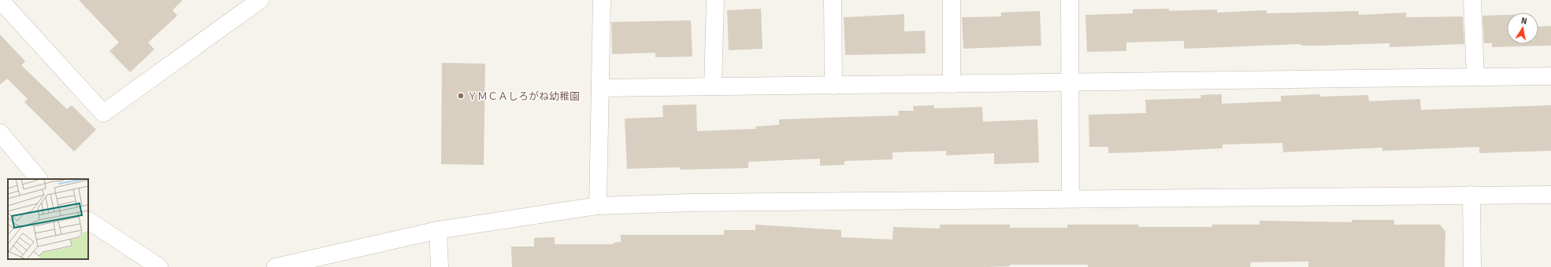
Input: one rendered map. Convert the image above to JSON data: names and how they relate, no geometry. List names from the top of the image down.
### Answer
{
  "places": ["ＹＭＣＡしろがね幼稚園"],
  "north": "top"
}
